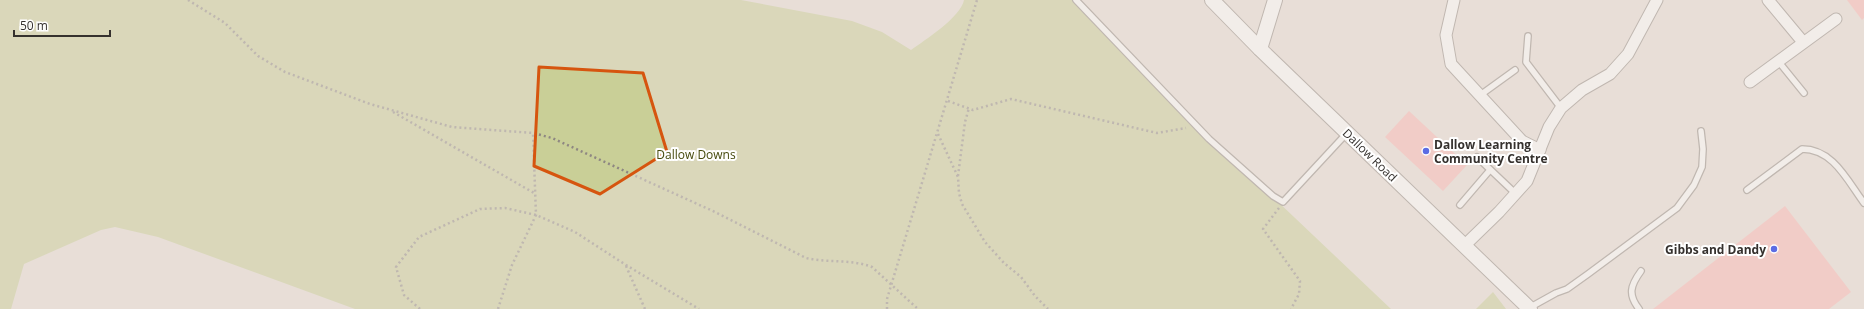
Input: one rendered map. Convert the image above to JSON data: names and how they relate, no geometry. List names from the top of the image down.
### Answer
{
  "streets": {
    "street": ["Dallow Road"]
  },
  "parks": ["Dallow Downs"],
  "places": ["Dallow Learning Community Centre", "Gibbs and Dandy"],
  "scale_bar": "50 m"
}
